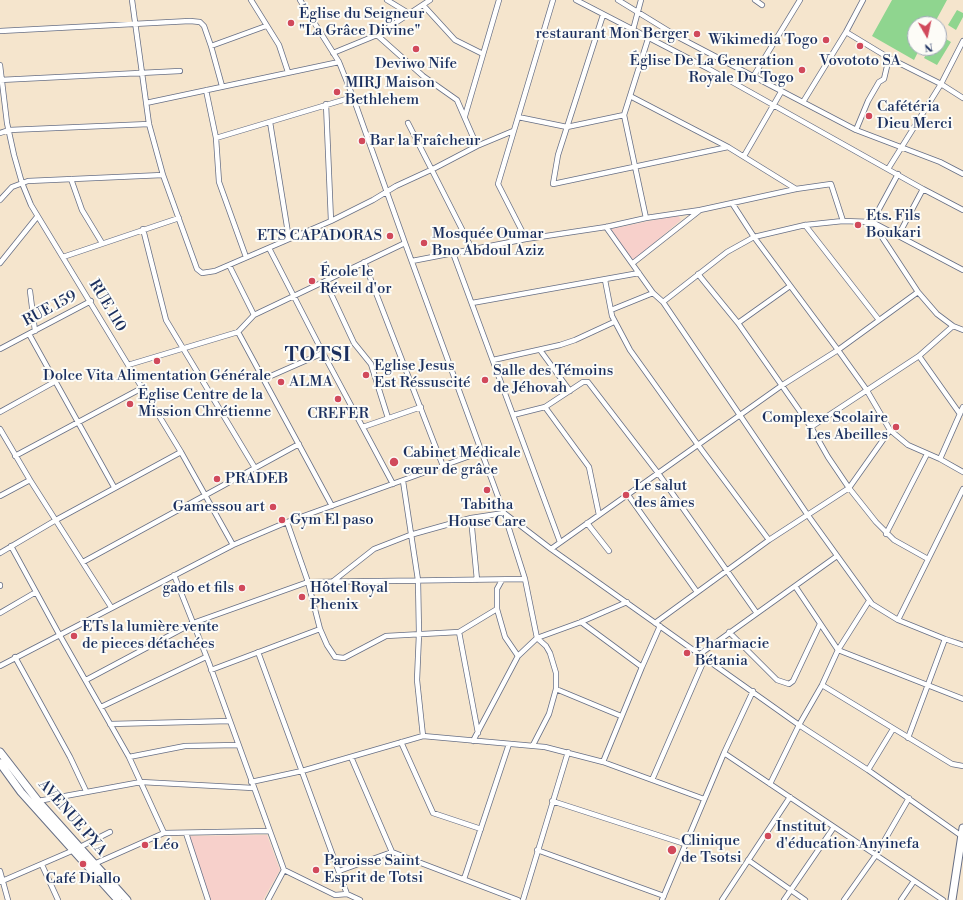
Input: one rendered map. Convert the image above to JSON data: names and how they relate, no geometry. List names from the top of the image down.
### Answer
{
  "streets": {
    "main road": ["AVENUE PYA"],
    "street": ["RUE 110", "RUE 159"]
  },
  "crossings": [
    ["RUE 110", "RUE 159"]
  ],
  "districts": ["TOTSI"],
  "places": [
    "Église du Seigneur \"La Grâce Divine\"",
    "restaurant Mon Berger",
    "Wikimedia Togo",
    "Vovototo SA",
    "Deviwo Nife",
    "Église De La Generation Royale Du Togo",
    "MIRJ Maison Bethlehem",
    "Cafétéria Dieu Merci",
    "Bar la Fraîcheur",
    "Ets. Fils Boukari",
    "ETS CAPADORAS",
    "Mosquée Oumar Bno Abdoul Aziz",
    "École le Réveil d'or",
    "Dolce Vita Alimentation Générale",
    "Eglise Jesus Est Réssuscité",
    "Salle des Témoins de Jéhovah",
    "ALMA",
    "CREFER",
    "Église Centre de la Mission Chrétienne",
    "Complexe Scolaire Les Abeilles",
    "Cabinet Médicale cœur de grâce",
    "PRADEB",
    "Tabitha House Care",
    "Le salut des âmes",
    "Gamessou art",
    "Gym El paso",
    "gado et fils",
    "Hôtel Royal Phenix",
    "ETs la lumière vente de pieces détachées",
    "Pharmacie Bétania",
    "Institut d'éducation Anyinefa",
    "Léo",
    "Clinique de Tsotsi",
    "Café Diallo",
    "Paroisse Saint Esprit de Totsi"
  ],
  "north": "bottom"
}
